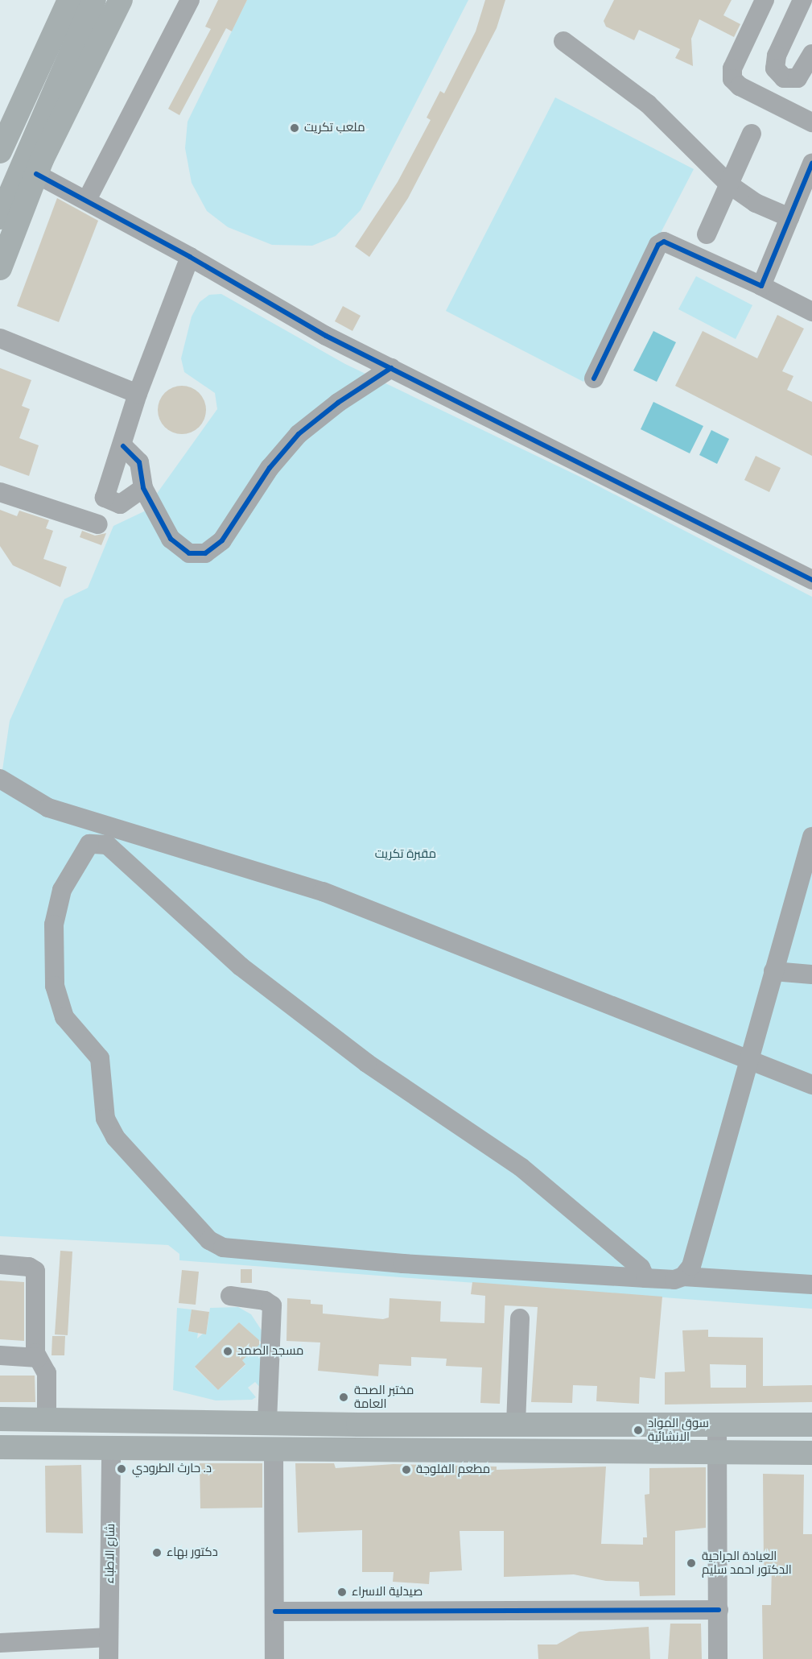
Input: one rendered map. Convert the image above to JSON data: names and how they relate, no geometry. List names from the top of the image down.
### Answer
{
  "streets": {
    "street": ["شارع الاطباء"]
  },
  "parks": ["مقبرة تكريت"],
  "places": [
    "ملعب تكريت",
    "مسجد الصمد",
    "مختبر الصحة العامة",
    "سوق المواد الانشائية",
    "د. حارث الطرودي",
    "مطعم الفلوجة",
    "دكتور بهاء",
    "العيادة الجراحية الدكتور احمد سليم",
    "صيدلية الاسراء"
  ]
}
